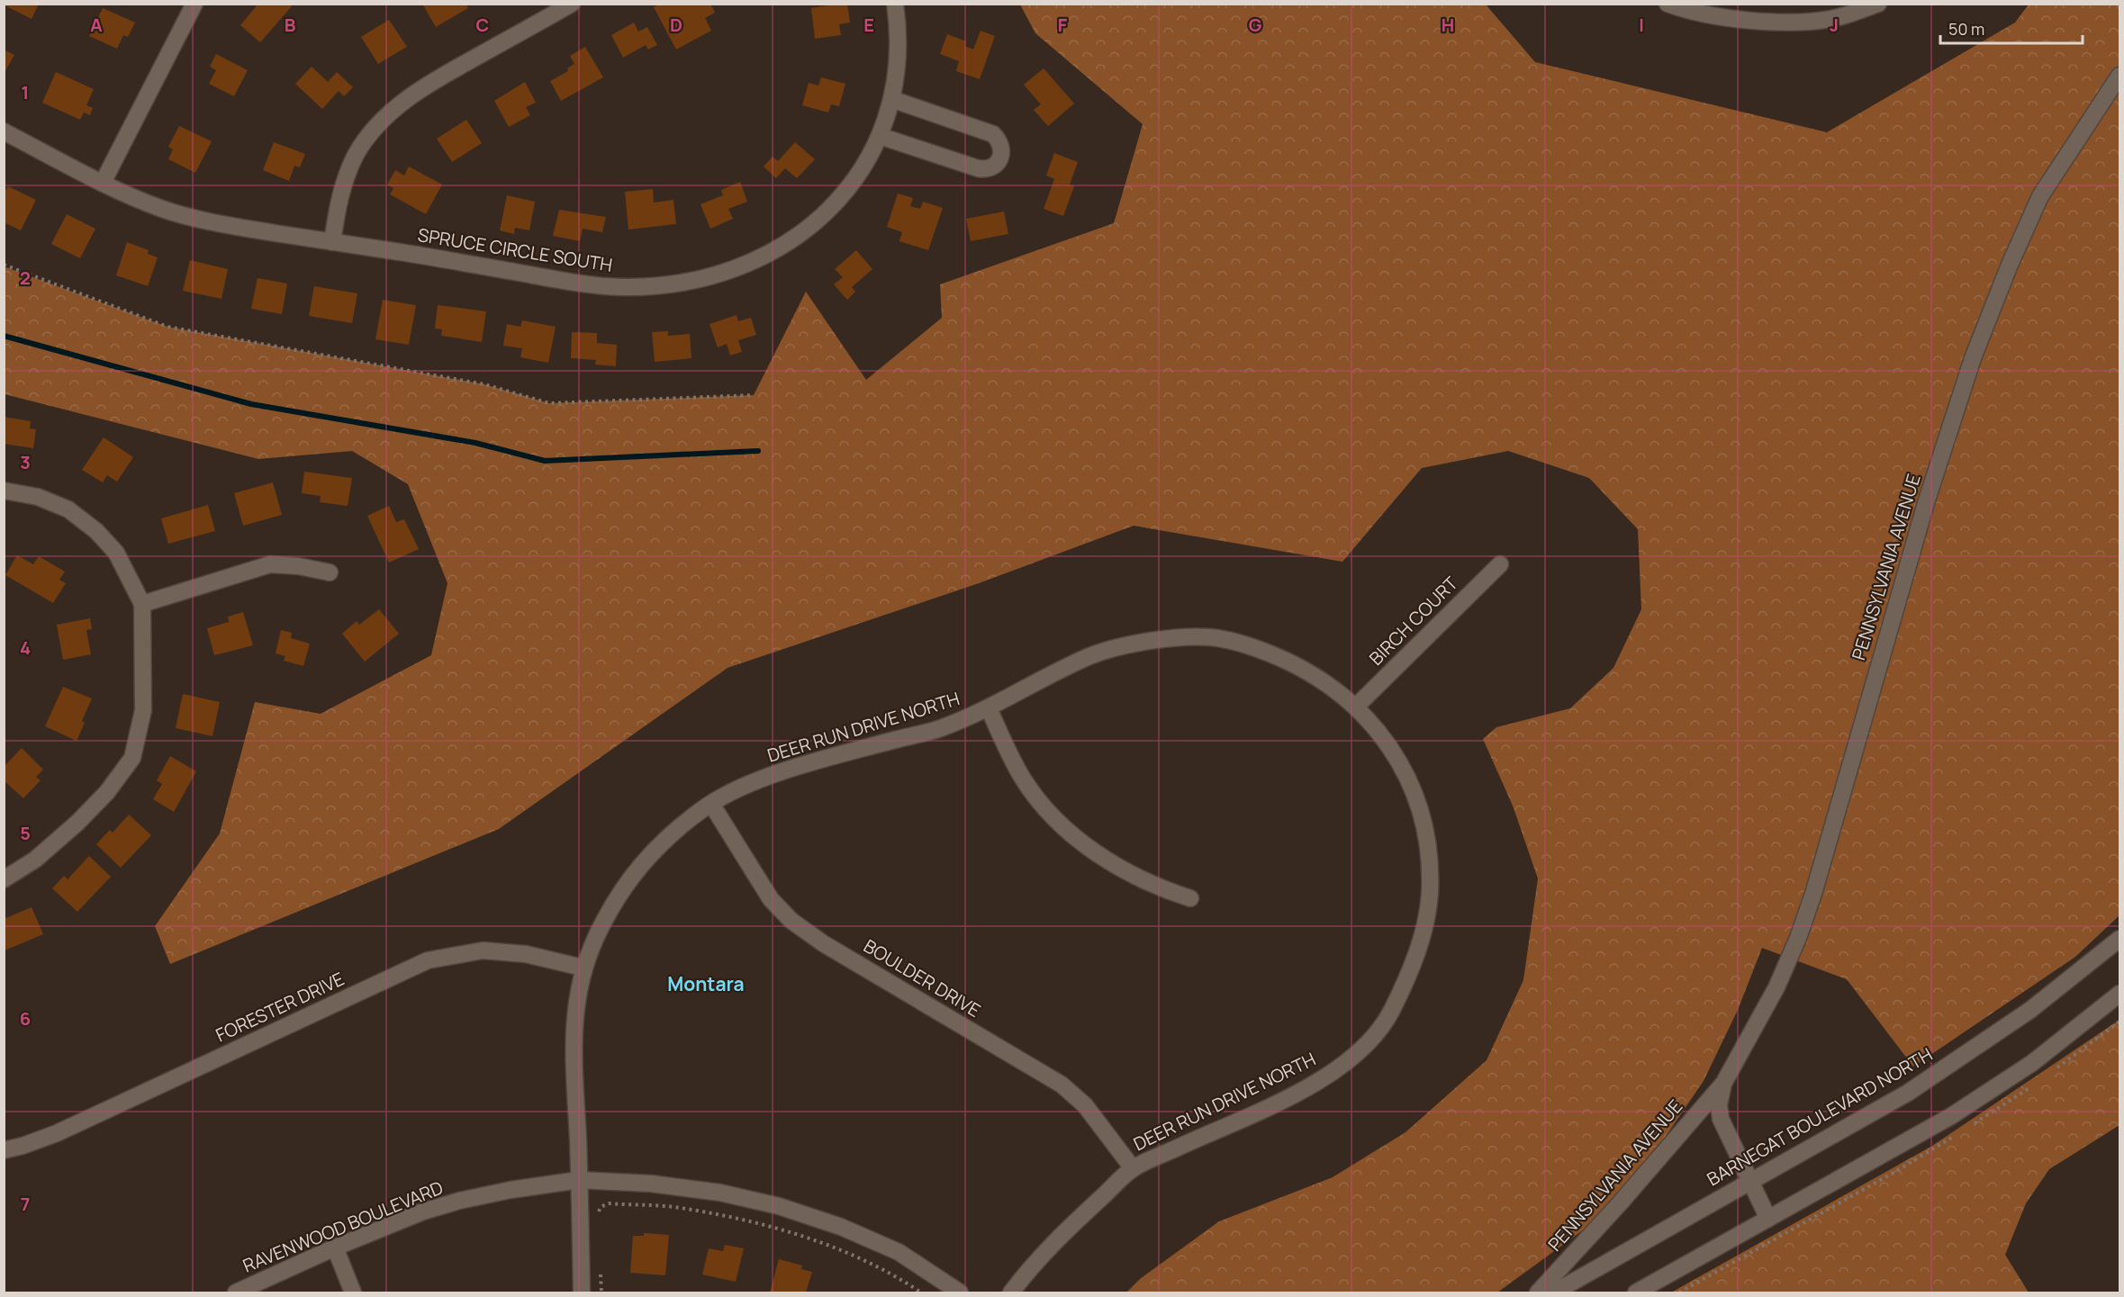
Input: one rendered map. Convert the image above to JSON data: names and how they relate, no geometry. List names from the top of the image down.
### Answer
{
  "streets": {
    "street": [
      "SPRUCE CIRCLE SOUTH",
      "PENNSYLVANIA AVENUE",
      "BIRCH COURT",
      "DEER RUN DRIVE NORTH",
      "BOULDER DRIVE",
      "FORESTER DRIVE",
      "BARNEGAT BOULEVARD NORTH",
      "RAVENWOOD BOULEVARD"
    ]
  },
  "crossings": [
    ["PENNSYLVANIA AVENUE", "BARNEGAT BOULEVARD NORTH"],
    ["BIRCH COURT", "DEER RUN DRIVE NORTH"],
    ["DEER RUN DRIVE NORTH", "BOULDER DRIVE"],
    ["DEER RUN DRIVE NORTH", "FORESTER DRIVE"],
    ["DEER RUN DRIVE NORTH", "RAVENWOOD BOULEVARD"]
  ],
  "districts": ["Montara"],
  "scale_bar": "50 m",
  "grid": {
    "columns": [
      "A",
      "B",
      "C",
      "D",
      "E",
      "F",
      "G",
      "H",
      "I",
      "J"
    ],
    "rows": [
      "1",
      "2",
      "3",
      "4",
      "5",
      "6",
      "7"
    ]
  }
}
